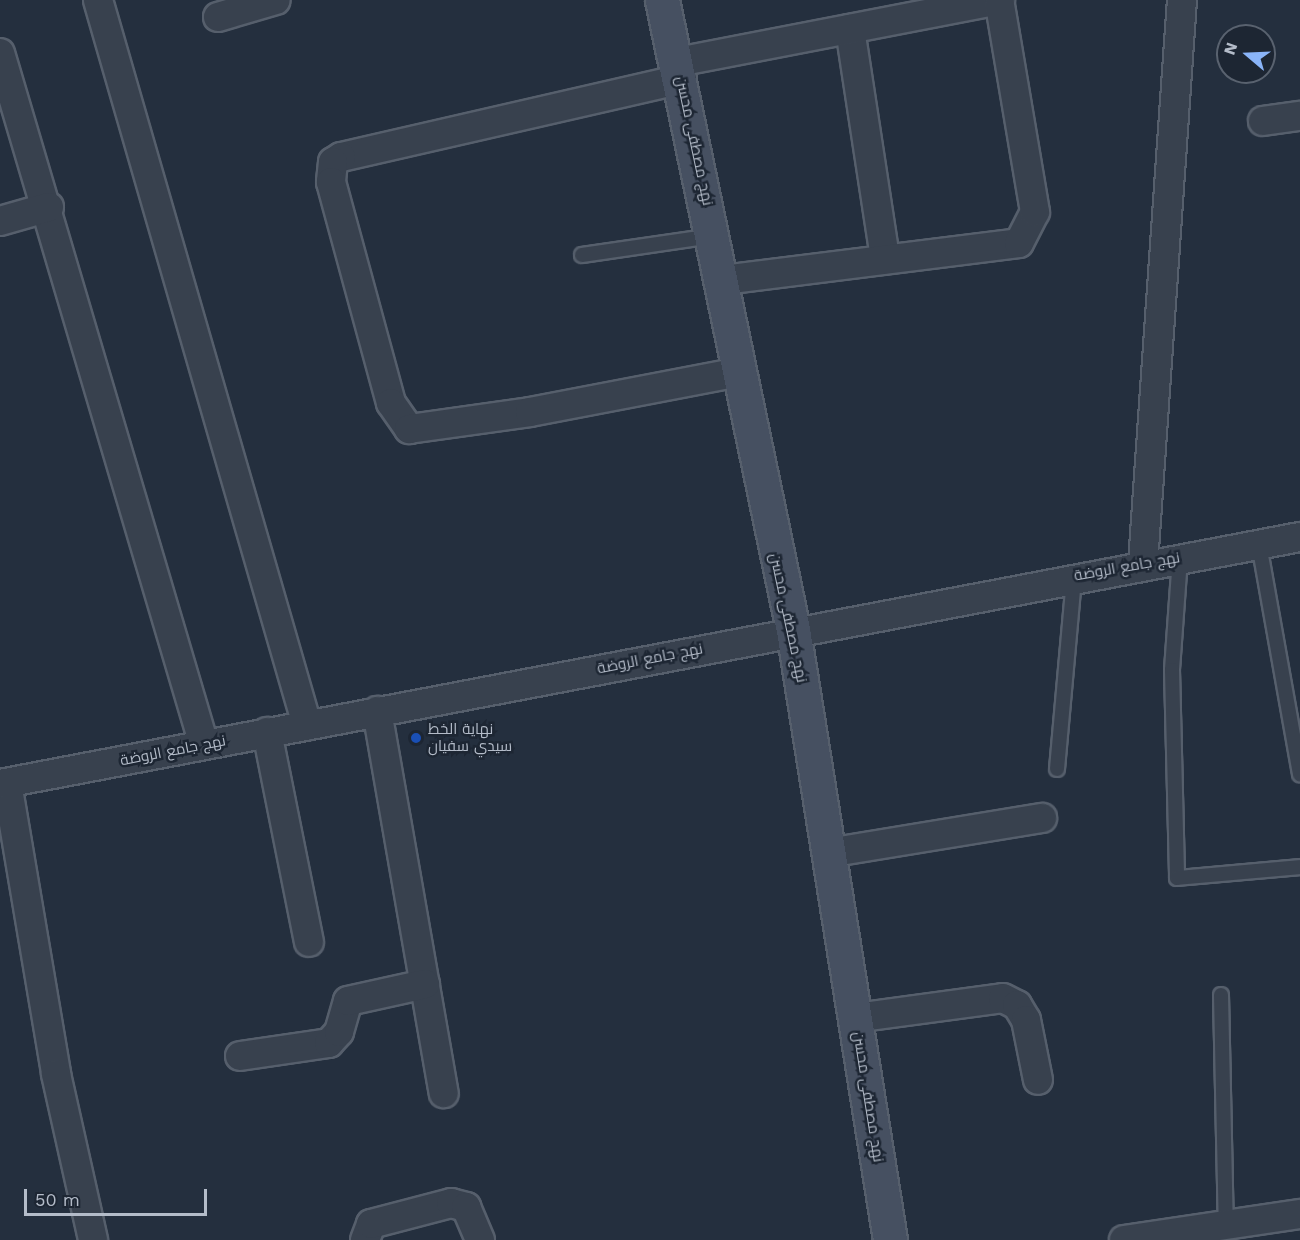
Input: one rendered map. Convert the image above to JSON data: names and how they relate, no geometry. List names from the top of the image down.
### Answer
{
  "streets": {
    "main road": ["نهج مصطفى محسن"],
    "street": ["نهج جامع الروضة"]
  },
  "crossings": [
    ["نهج مصطفى محسن", "نهج جامع الروضة"]
  ],
  "places": ["نهاية الخط سيدي سفيان"],
  "scale_bar": "50 m",
  "north": "left"
}
